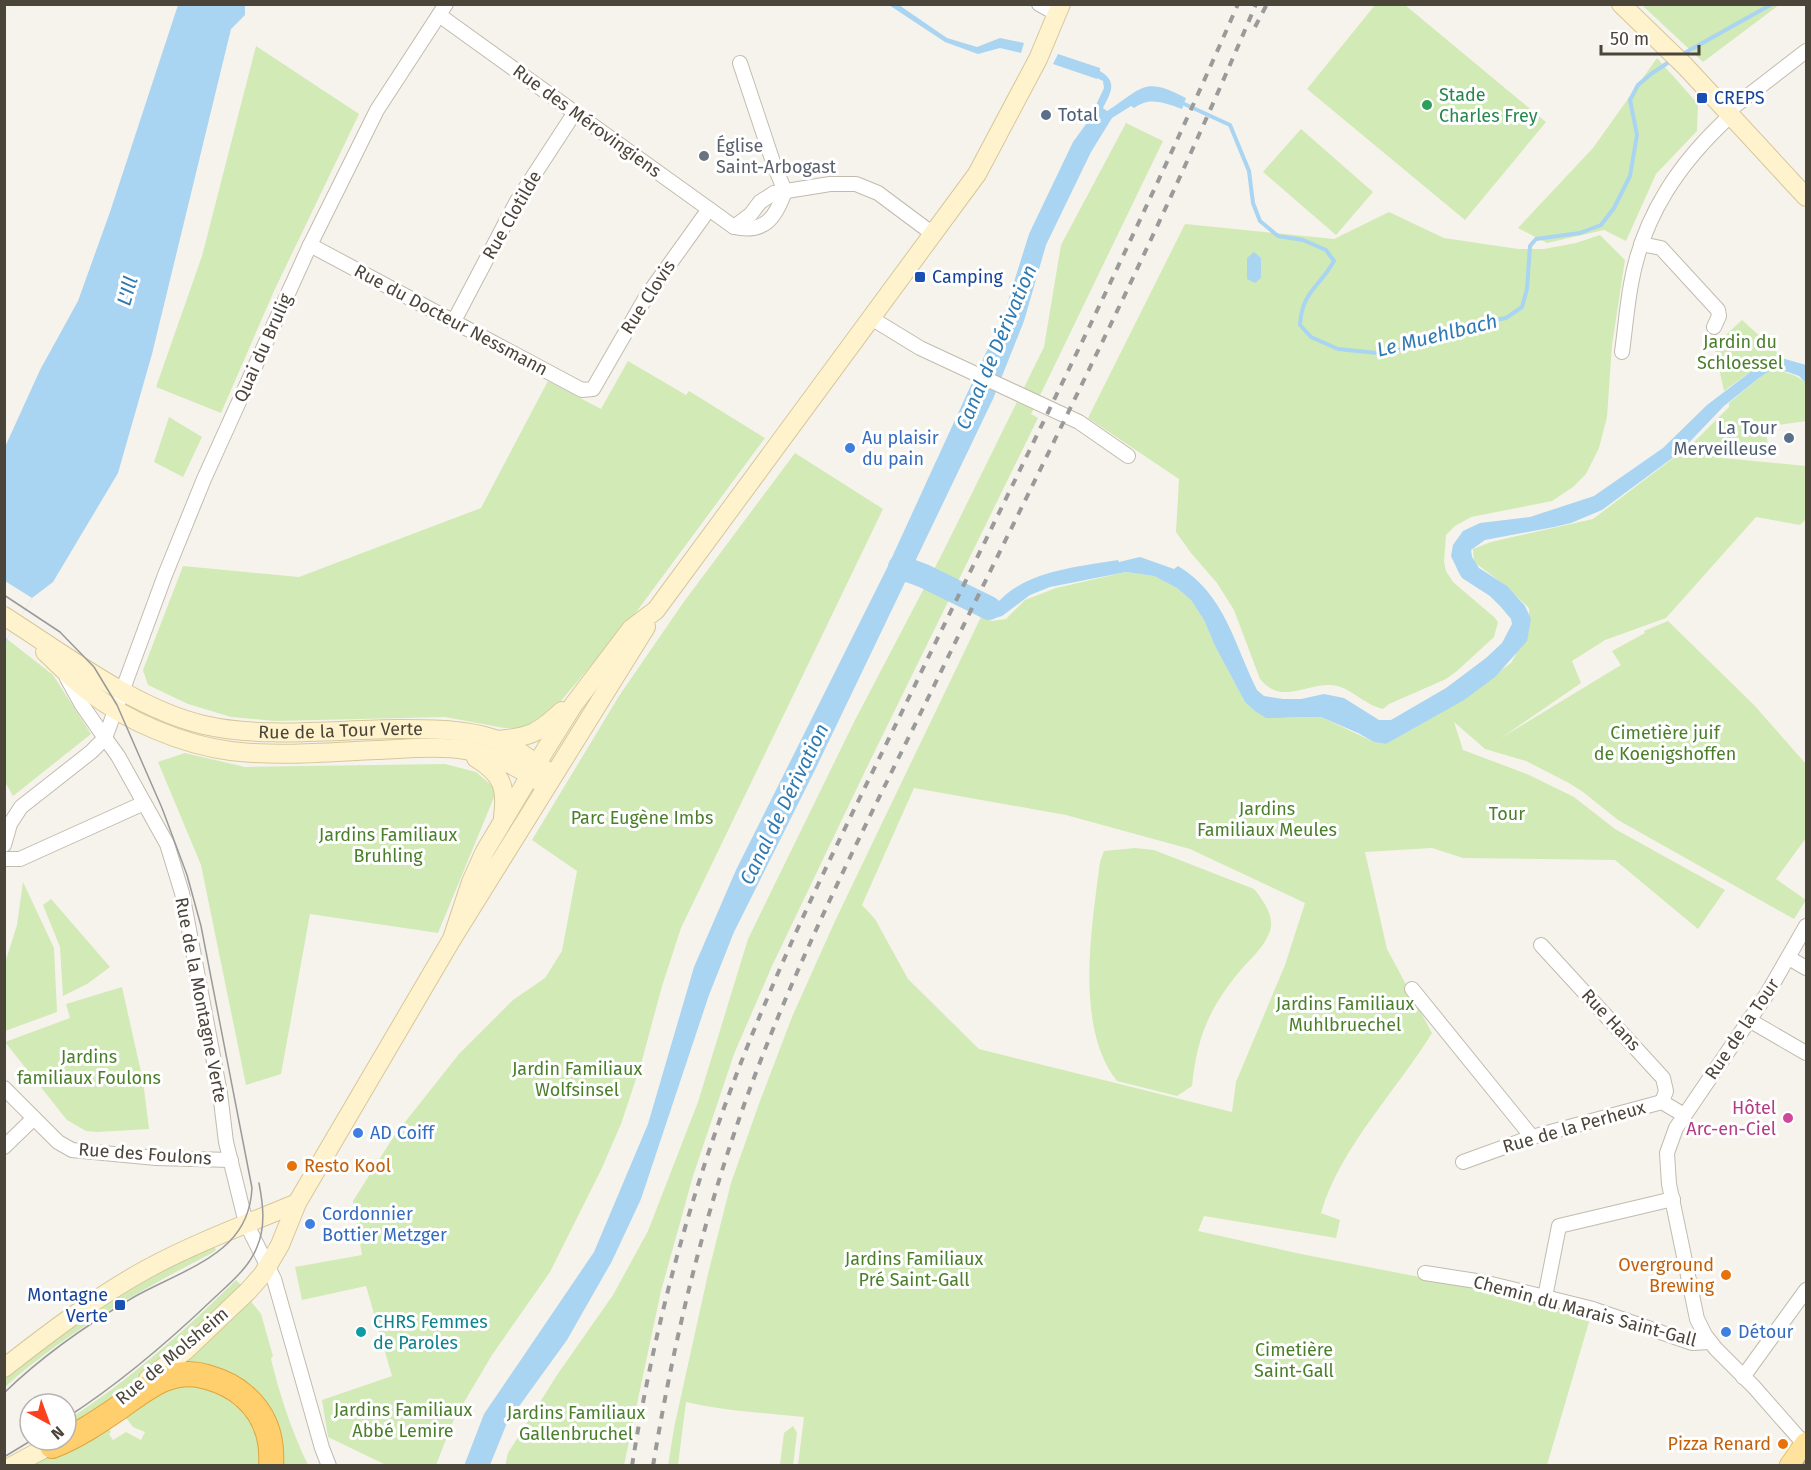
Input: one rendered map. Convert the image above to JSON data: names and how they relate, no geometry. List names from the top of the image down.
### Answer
{
  "streets": {
    "main road": ["Rue de la Tour Verte", "Rue de la Montagne Verte", "Rue de Molsheim"],
    "street": [
      "Rue des Mérovingiens",
      "Rue Clotilde",
      "Rue Clovis",
      "Rue du Docteur Nessmann",
      "Quai du Brulig",
      "Rue Hans",
      "Rue de la Tour",
      "Rue de la Perheux",
      "Rue des Foulons",
      "Chemin du Marais Saint-Gall"
    ]
  },
  "crossings": [
    ["Rue des Mérovingiens", "Rue Clotilde"],
    ["Rue des Mérovingiens", "Rue Clovis"],
    ["Rue des Mérovingiens", "Quai du Brulig"],
    ["Rue Clotilde", "Rue du Docteur Nessmann"],
    ["Rue Clovis", "Rue du Docteur Nessmann"],
    ["Rue du Docteur Nessmann", "Quai du Brulig"],
    ["Quai du Brulig", "Rue de la Tour Verte"],
    ["Quai du Brulig", "Rue de la Montagne Verte"],
    ["Rue de la Tour Verte", "Rue de la Montagne Verte"],
    ["Rue de la Montagne Verte", "Rue des Foulons"],
    ["Rue de la Montagne Verte", "Rue de Molsheim"],
    ["Rue Hans", "Rue de la Perheux"],
    ["Rue de la Tour", "Rue de la Perheux"],
    ["Rue de la Tour", "Chemin du Marais Saint-Gall"]
  ],
  "water": ["L'Ill", "Le Muehlbach", "Canal de Dérivation"],
  "parks": [
    "Jardin du Schloessel",
    "Cimetière juif de Koenigshoffen",
    "Jardins Familiaux Meules",
    "Tour",
    "Parc Eugène Imbs",
    "Jardins Familiaux Bruhling",
    "Jardins Familiaux Muhlbruechel",
    "Jardins familiaux Foulons",
    "Jardin Familiaux Wolfsinsel",
    "Jardins Familiaux Pré Saint-Gall",
    "Cimetière Saint-Gall",
    "Jardins Familiaux Abbé Lemire",
    "Jardins Familiaux Gallenbruchel"
  ],
  "places": {
    "transit": ["CREPS", "Camping", "Montagne Verte"],
    "other": [
      "Stade Charles Frey",
      "Total",
      "Église Saint-Arbogast",
      "La Tour Merveilleuse",
      "Au plaisir du pain",
      "Hôtel Arc-en-Ciel",
      "AD Coiff",
      "Resto Kool",
      "Cordonnier Bottier Metzger",
      "Overground Brewing",
      "CHRS Femmes de Paroles",
      "Détour",
      "Pizza Renard"
    ]
  },
  "scale_bar": "50 m",
  "north": "bottom right"
}
